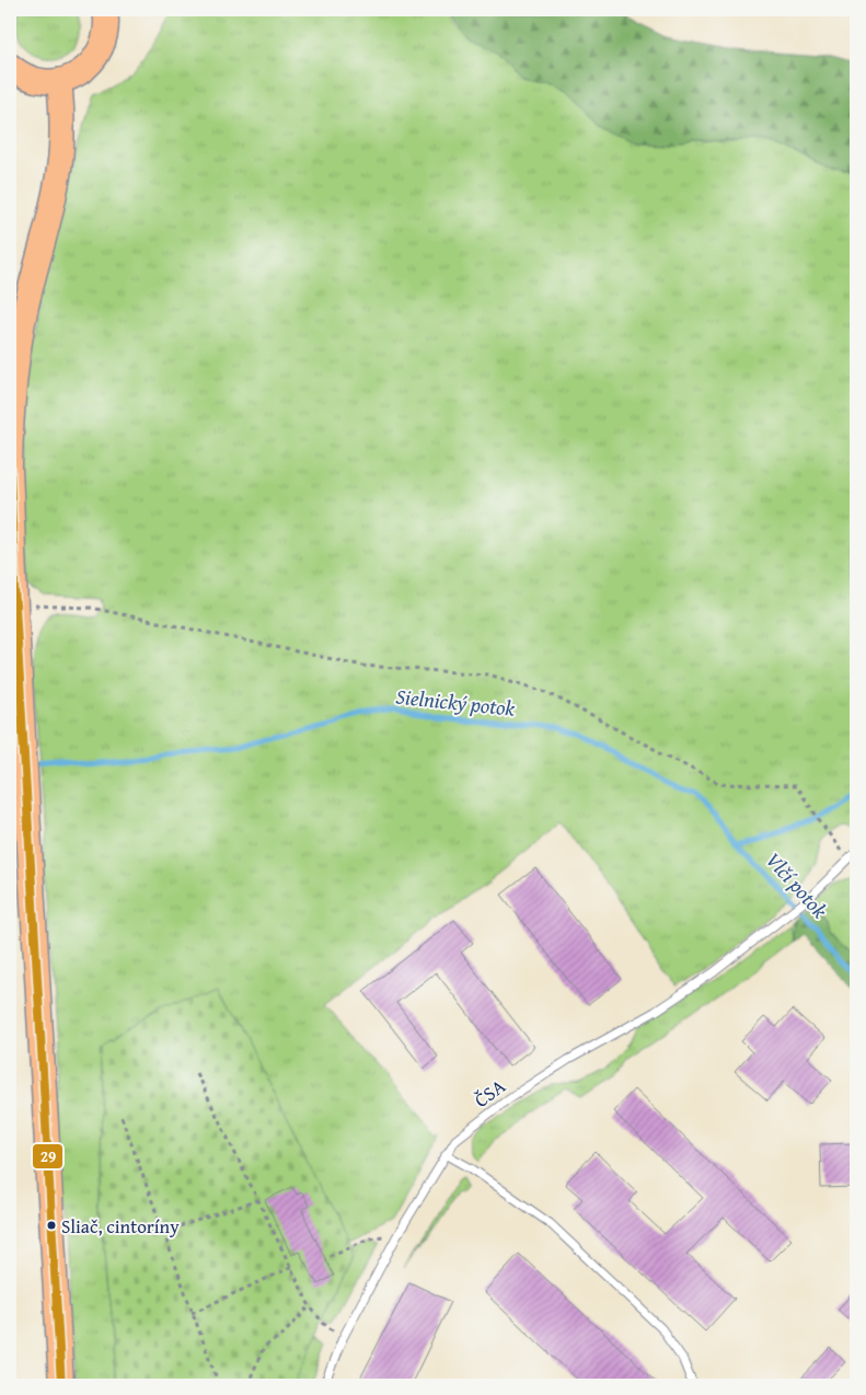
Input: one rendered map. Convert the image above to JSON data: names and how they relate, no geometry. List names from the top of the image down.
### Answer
{
  "streets": {
    "lane": ["ČSA"]
  },
  "water": ["Sielnický potok", "Vlčí potok"],
  "places": ["Sliač, cintoríny"],
  "lines": ["transit line 29"]
}
